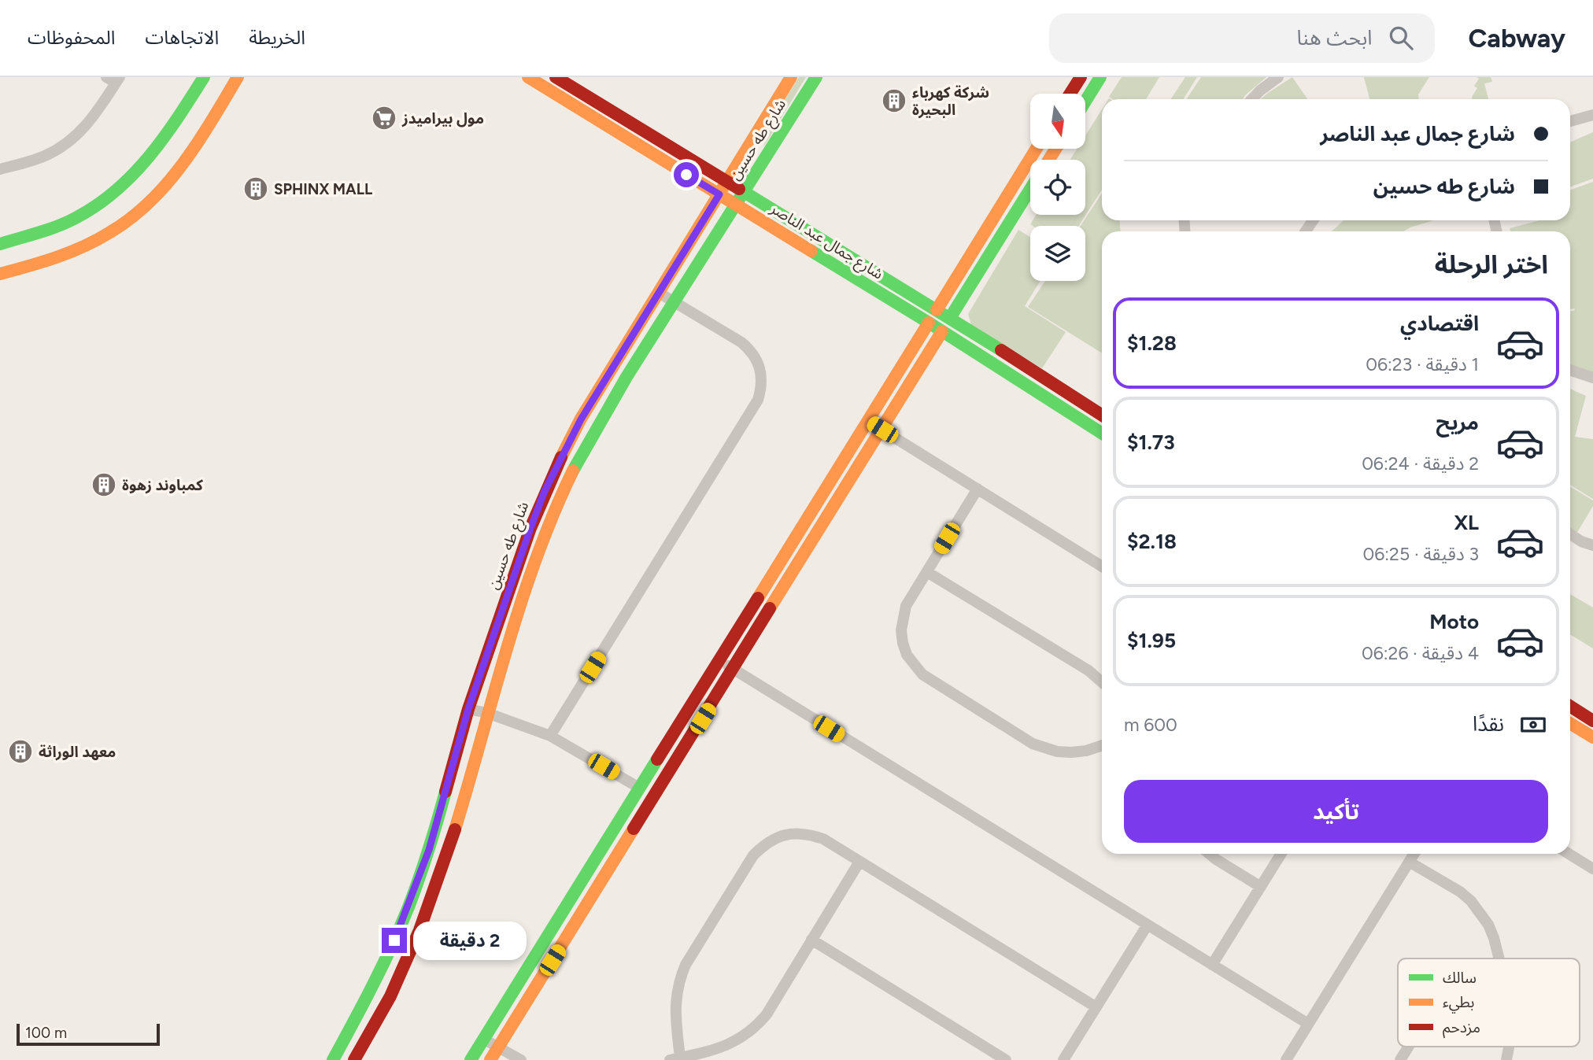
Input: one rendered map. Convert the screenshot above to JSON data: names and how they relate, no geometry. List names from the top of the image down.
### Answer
{
  "streets": {
    "main road": ["شارع طه حسين", "شارع جمال عبد الناصر"]
  },
  "crossings": [
    ["شارع طه حسين", "شارع جمال عبد الناصر"]
  ],
  "places": {
    "building": [
      "شركة كهرباء البحيرة",
      "SPHINX MALL",
      "كمباوند زهوة",
      "معهد الوراثة"
    ],
    "supermarket": ["مول بيراميدز"]
  },
  "legend": ["سالك", "بطيء", "مزدحم"],
  "scale_bar": "100 m",
  "north": "bottom",
  "page": {
    "header": "Cabway",
    "search": "ابحث هنا",
    "nav": ["الخريطة", "الاتجاهات", "المحفوظات"],
    "banner": ["شارع جمال عبد الناصر", "شارع طه حسين"],
    "heading": "اختر الرحلة",
    "list": [
      {
        "name": "اقتصادي",
        "note": "1 دقيقة · 06:23",
        "value": "$1.28"
      },
      {
        "name": "مريح",
        "note": "2 دقيقة · 06:24",
        "value": "$1.73"
      },
      {
        "name": "XL",
        "note": "3 دقيقة · 06:25",
        "value": "$2.18"
      },
      {
        "name": "Moto",
        "note": "4 دقيقة · 06:26",
        "value": "$1.95"
      }
    ],
    "pay": ["نقدًا", "600 m"],
    "buttons": "تأكيد",
    "bubble": "2 دقيقة",
    "scale": "100 m"
  }
}
